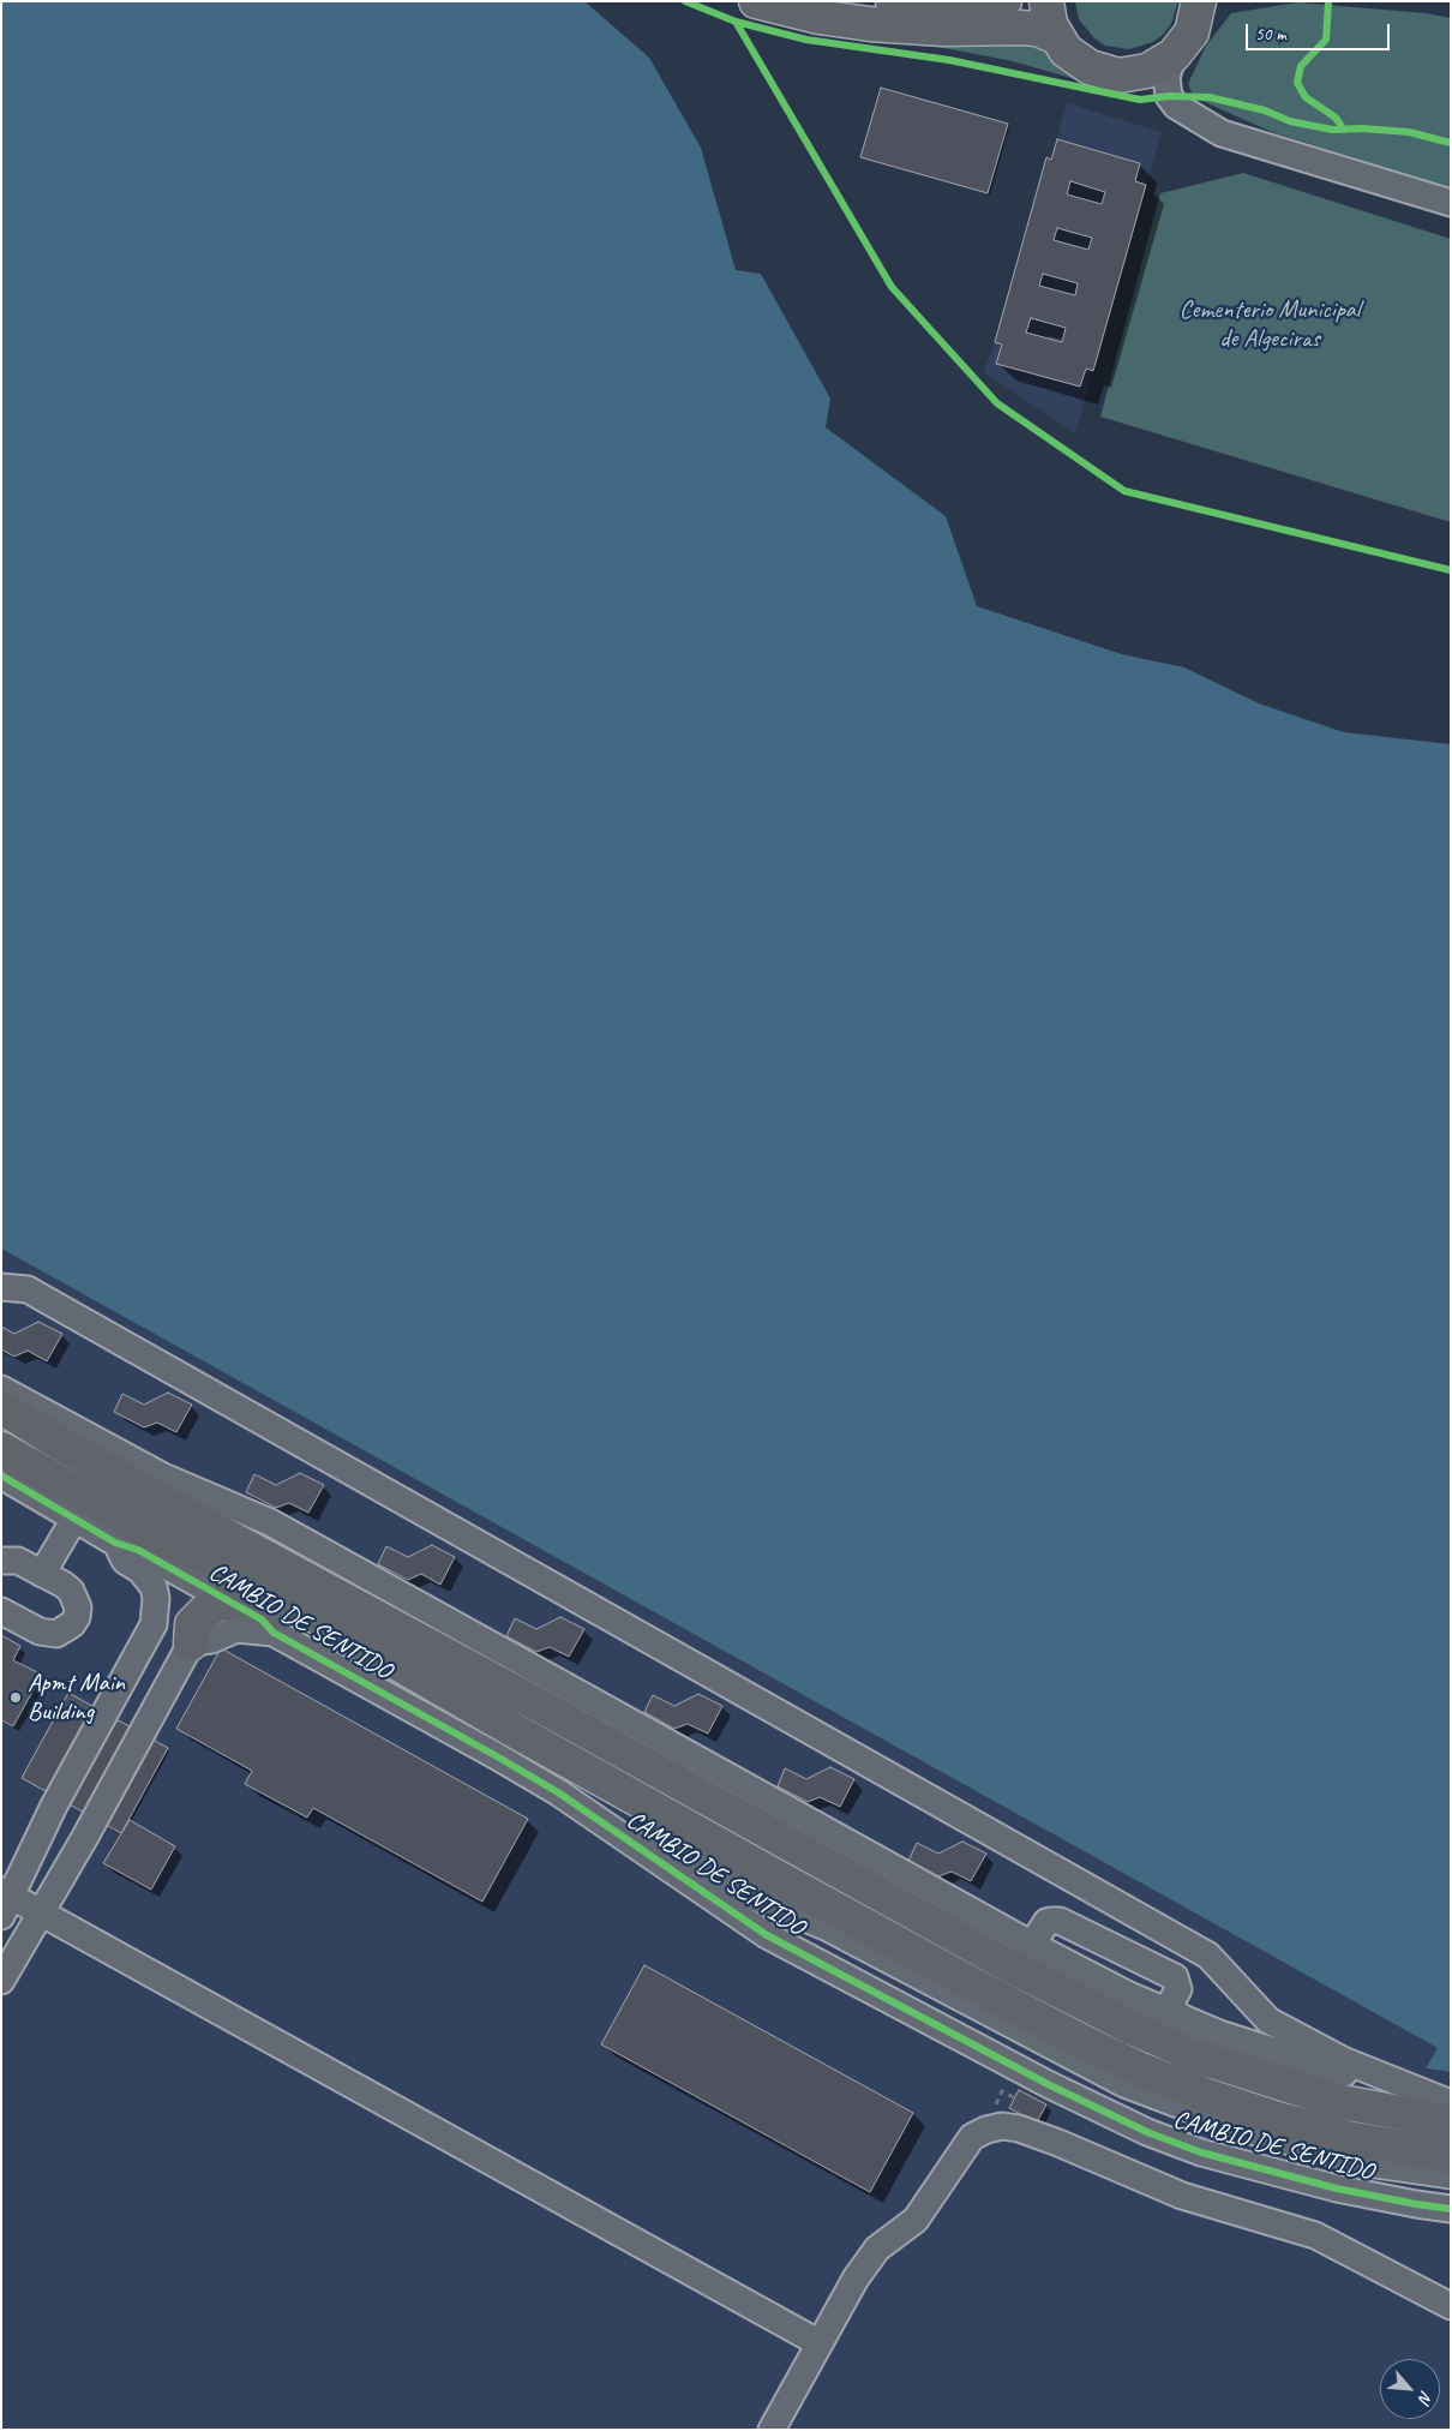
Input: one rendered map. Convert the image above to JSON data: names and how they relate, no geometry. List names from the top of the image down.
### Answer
{
  "streets": {
    "street": ["CAMBIO DE SENTIDO"]
  },
  "parks": ["Cementerio Municipal de Algeciras"],
  "places": ["Apmt Main Building"],
  "scale_bar": "50 m",
  "north": "bottom right"
}
